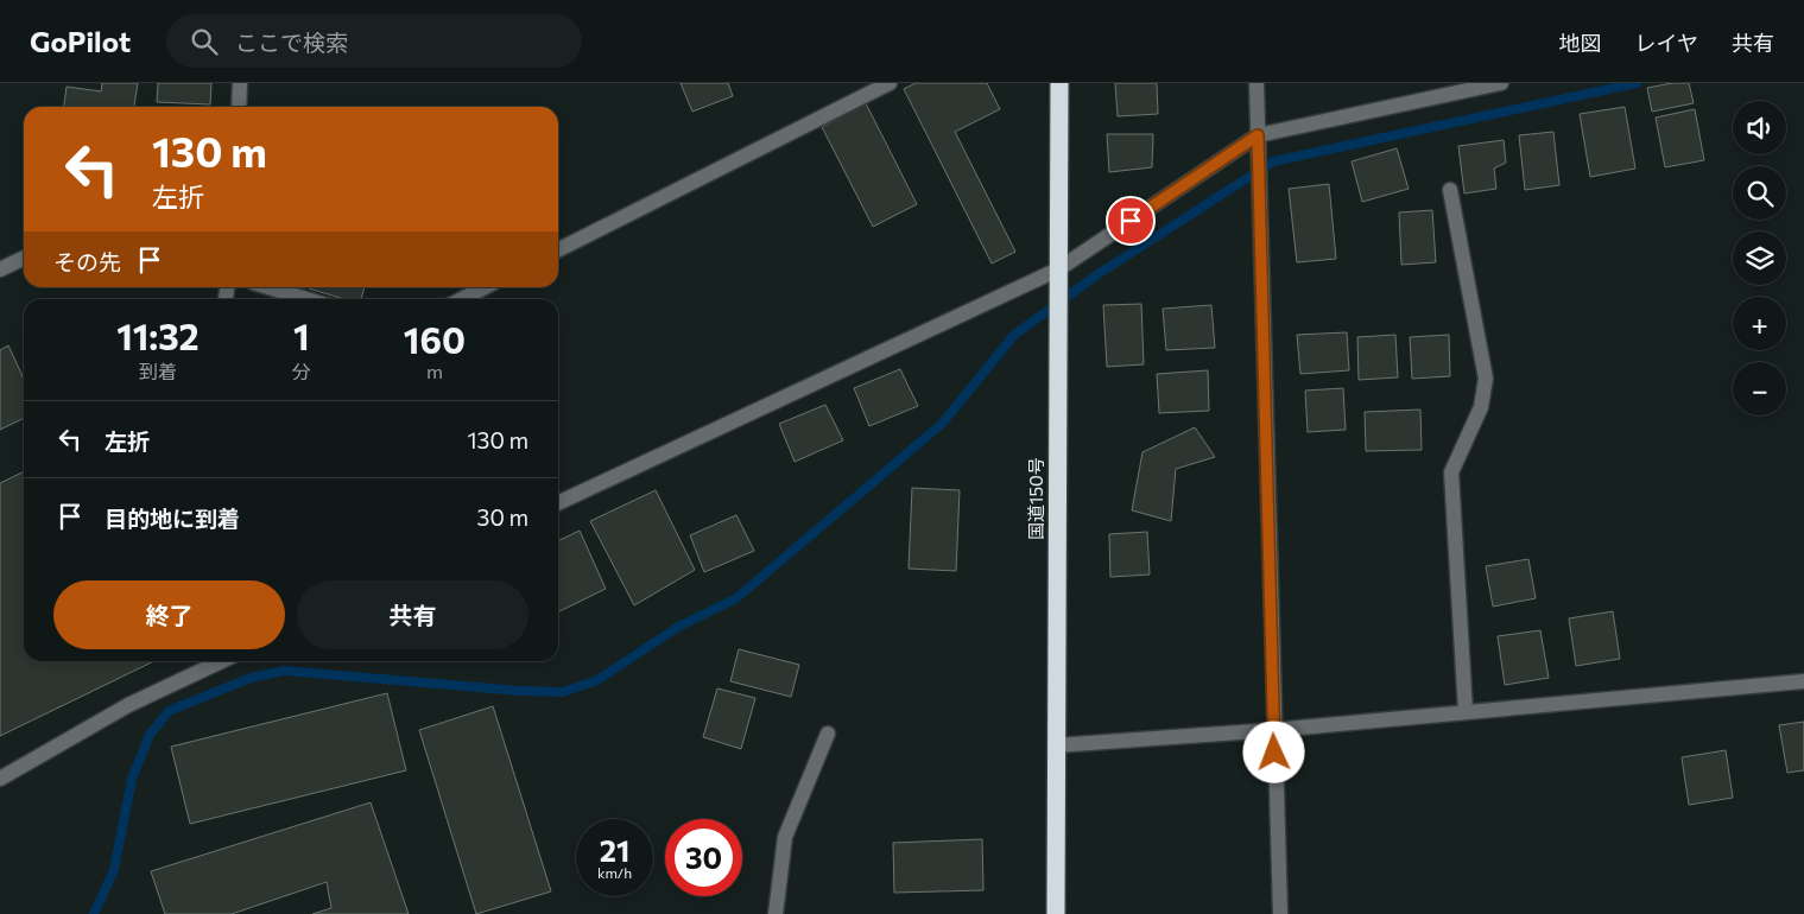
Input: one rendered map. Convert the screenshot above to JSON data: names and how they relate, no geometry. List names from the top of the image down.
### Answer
{
  "streets": {
    "highway": ["国道150号"]
  },
  "page": {
    "header": "GoPilot",
    "search": "ここで検索",
    "nav": ["地図", "レイヤ", "共有"],
    "map_buttons": ["+", "−"],
    "turn": ["130 m", "左折"],
    "then": "その先",
    "eta": [
      "11:32",
      "到着",
      "1",
      "分",
      "160",
      "m"
    ],
    "list": [
      {
        "name": "左折",
        "value": "130 m"
      },
      {
        "name": "目的地に到着",
        "value": "30 m"
      }
    ],
    "buttons": ["終了", "共有"],
    "speed": "21 km/h",
    "limit": "30"
  }
}
